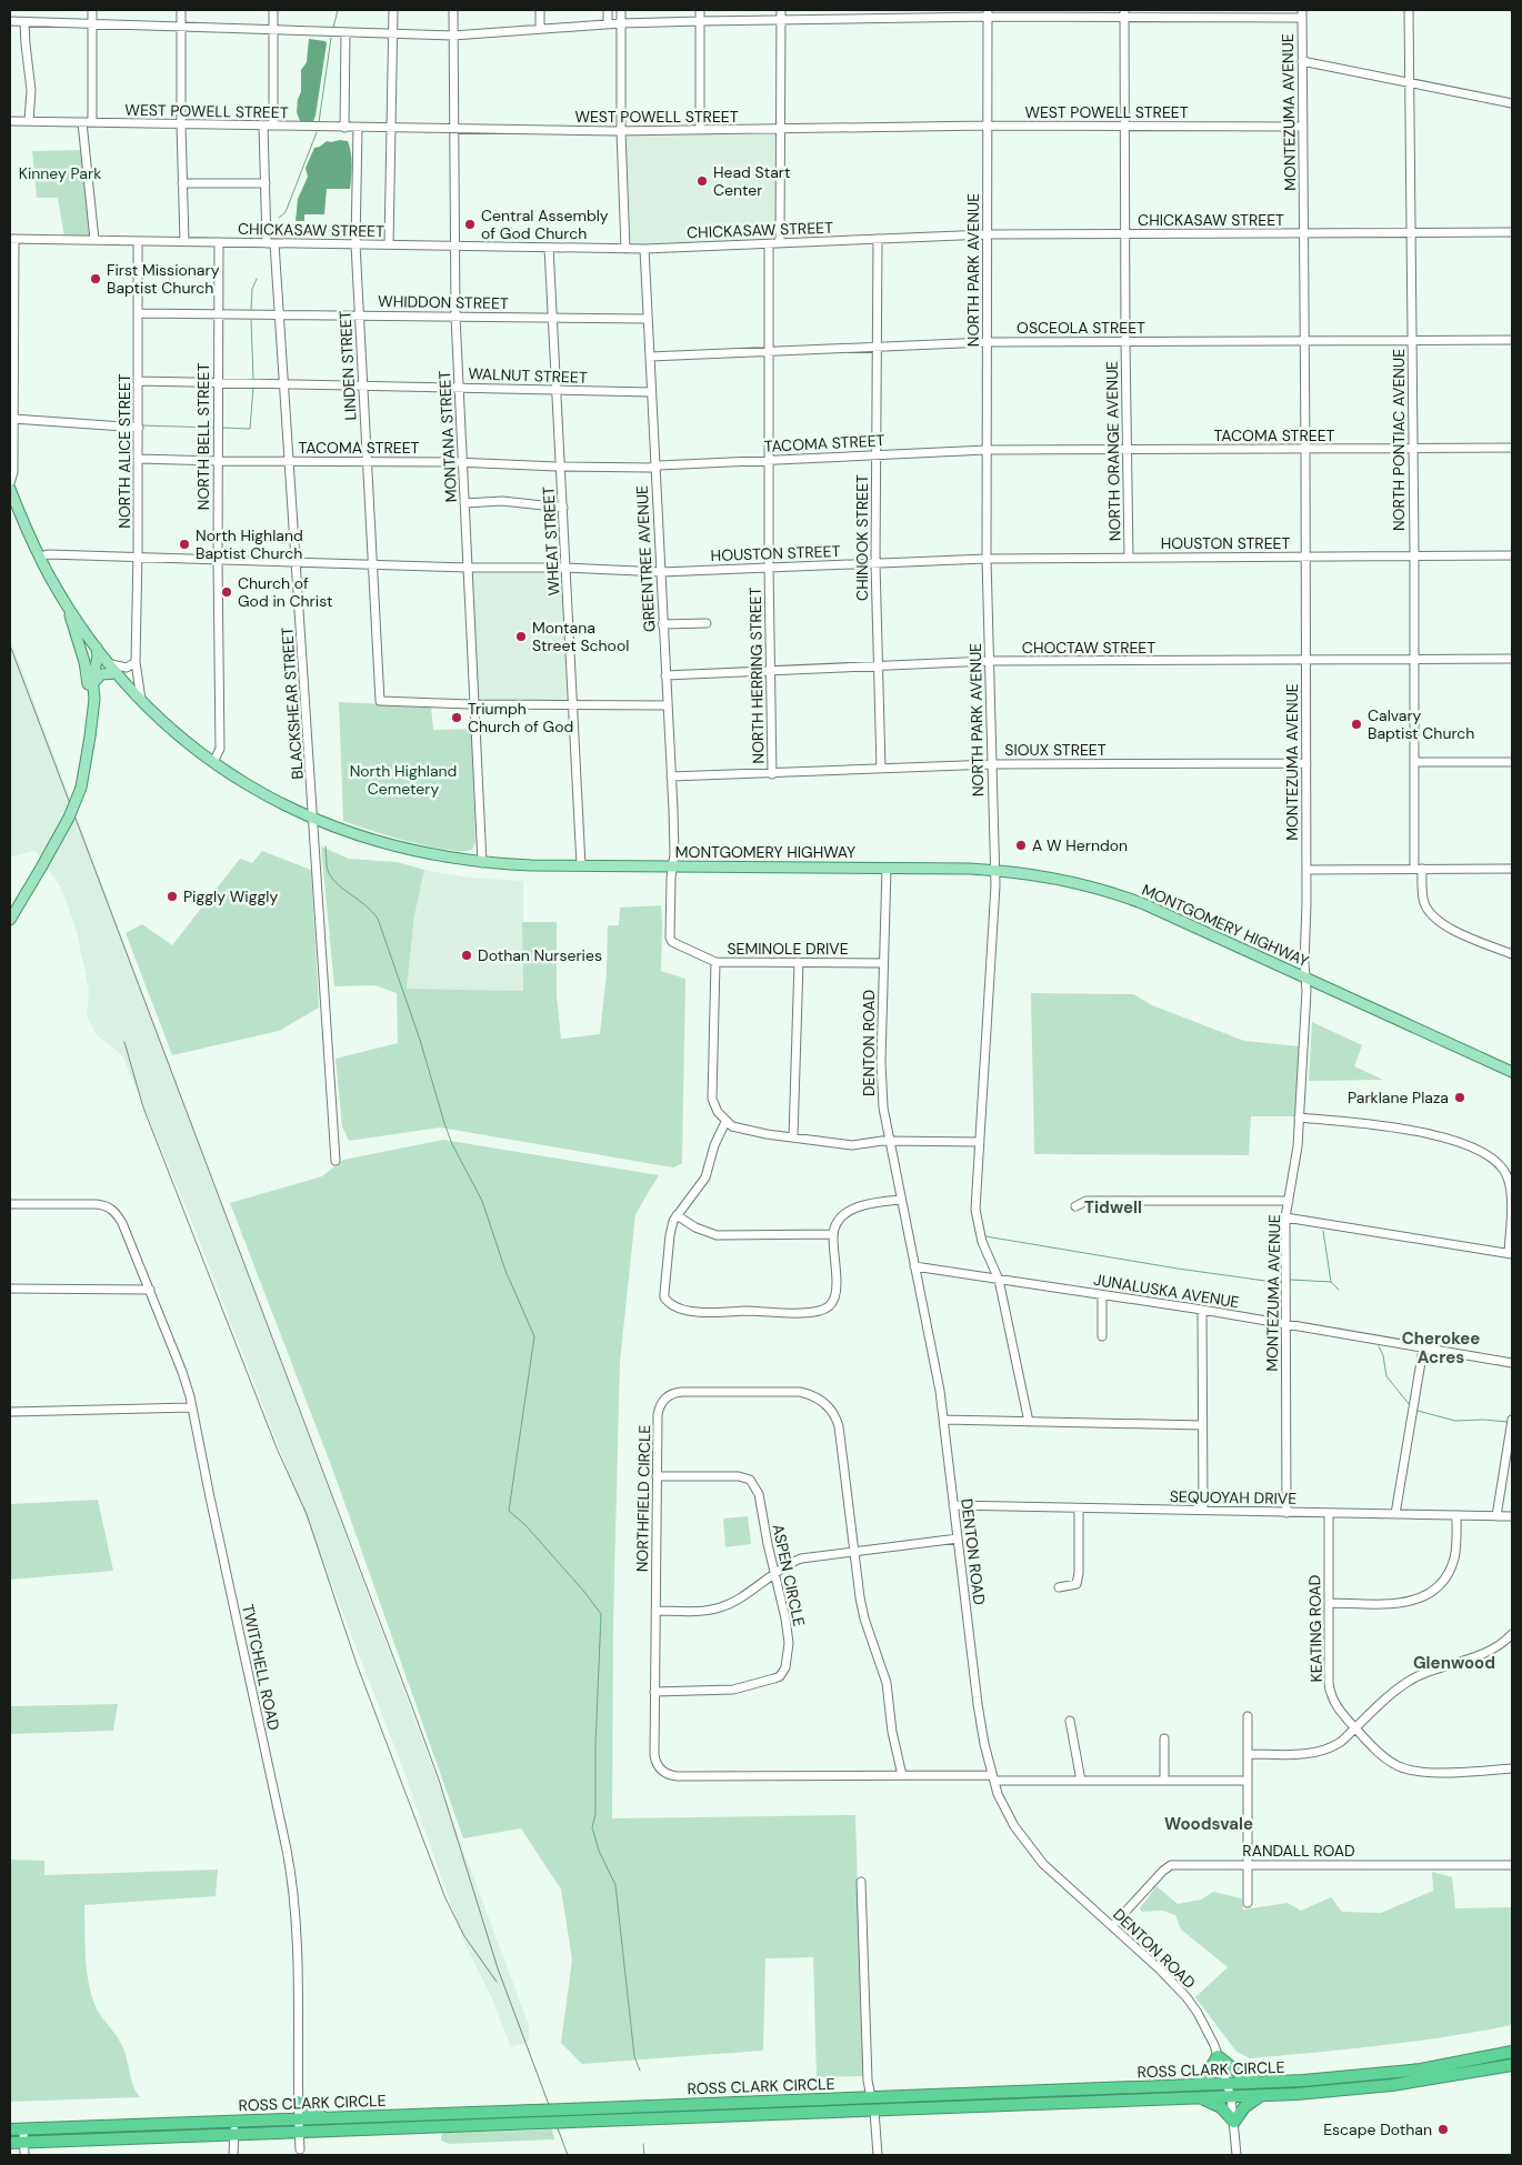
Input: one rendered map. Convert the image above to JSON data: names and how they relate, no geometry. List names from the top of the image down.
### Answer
{
  "streets": {
    "highway": ["ROSS CLARK CIRCLE"],
    "main road": ["MONTGOMERY HIGHWAY"],
    "street": [
      "WEST POWELL STREET",
      "MONTEZUMA AVENUE",
      "CHICKASAW STREET",
      "NORTH PARK AVENUE",
      "WHIDDON STREET",
      "OSCEOLA STREET",
      "LINDEN STREET",
      "WALNUT STREET",
      "TACOMA STREET",
      "NORTH BELL STREET",
      "MONTANA STREET",
      "NORTH PONTIAC AVENUE",
      "NORTH ALICE STREET",
      "NORTH ORANGE AVENUE",
      "CHINOOK STREET",
      "WHEAT STREET",
      "HOUSTON STREET",
      "GREENTREE AVENUE",
      "CHOCTAW STREET",
      "NORTH HERRING STREET",
      "BLACKSHEAR STREET",
      "SIOUX STREET",
      "SEMINOLE DRIVE",
      "DENTON ROAD",
      "JUNALUSKA AVENUE",
      "SEQUOYAH DRIVE",
      "NORTHFIELD CIRCLE",
      "ASPEN CIRCLE",
      "KEATING ROAD",
      "TWITCHELL ROAD",
      "RANDALL ROAD"
    ]
  },
  "crossings": [
    ["WEST POWELL STREET", "MONTEZUMA AVENUE"],
    ["WEST POWELL STREET", "NORTH PARK AVENUE"],
    ["WEST POWELL STREET", "LINDEN STREET"],
    ["WEST POWELL STREET", "MONTANA STREET"],
    ["WEST POWELL STREET", "NORTH ORANGE AVENUE"],
    ["WEST POWELL STREET", "BLACKSHEAR STREET"],
    ["MONTEZUMA AVENUE", "CHICKASAW STREET"],
    ["MONTEZUMA AVENUE", "OSCEOLA STREET"],
    ["MONTEZUMA AVENUE", "TACOMA STREET"],
    ["MONTEZUMA AVENUE", "HOUSTON STREET"],
    ["MONTEZUMA AVENUE", "CHOCTAW STREET"],
    ["MONTEZUMA AVENUE", "SIOUX STREET"],
    ["MONTEZUMA AVENUE", "MONTGOMERY HIGHWAY"],
    ["MONTEZUMA AVENUE", "JUNALUSKA AVENUE"],
    ["MONTEZUMA AVENUE", "SEQUOYAH DRIVE"],
    ["CHICKASAW STREET", "NORTH PARK AVENUE"],
    ["CHICKASAW STREET", "LINDEN STREET"],
    ["CHICKASAW STREET", "NORTH BELL STREET"],
    ["CHICKASAW STREET", "MONTANA STREET"],
    ["CHICKASAW STREET", "NORTH PONTIAC AVENUE"],
    ["CHICKASAW STREET", "NORTH ALICE STREET"],
    ["CHICKASAW STREET", "NORTH ORANGE AVENUE"],
    ["CHICKASAW STREET", "CHINOOK STREET"],
    ["CHICKASAW STREET", "WHEAT STREET"],
    ["CHICKASAW STREET", "GREENTREE AVENUE"],
    ["CHICKASAW STREET", "NORTH HERRING STREET"],
    ["CHICKASAW STREET", "BLACKSHEAR STREET"],
    ["NORTH PARK AVENUE", "OSCEOLA STREET"],
    ["NORTH PARK AVENUE", "TACOMA STREET"],
    ["NORTH PARK AVENUE", "HOUSTON STREET"],
    ["NORTH PARK AVENUE", "CHOCTAW STREET"],
    ["NORTH PARK AVENUE", "SIOUX STREET"],
    ["NORTH PARK AVENUE", "MONTGOMERY HIGHWAY"],
    ["NORTH PARK AVENUE", "JUNALUSKA AVENUE"],
    ["WHIDDON STREET", "LINDEN STREET"],
    ["WHIDDON STREET", "NORTH BELL STREET"],
    ["WHIDDON STREET", "MONTANA STREET"],
    ["WHIDDON STREET", "NORTH ALICE STREET"],
    ["WHIDDON STREET", "WHEAT STREET"],
    ["WHIDDON STREET", "GREENTREE AVENUE"],
    ["WHIDDON STREET", "BLACKSHEAR STREET"],
    ["OSCEOLA STREET", "NORTH PONTIAC AVENUE"],
    ["OSCEOLA STREET", "NORTH ORANGE AVENUE"],
    ["OSCEOLA STREET", "CHINOOK STREET"],
    ["OSCEOLA STREET", "GREENTREE AVENUE"],
    ["OSCEOLA STREET", "NORTH HERRING STREET"],
    ["LINDEN STREET", "WALNUT STREET"],
    ["LINDEN STREET", "TACOMA STREET"],
    ["LINDEN STREET", "MONTANA STREET"],
    ["LINDEN STREET", "HOUSTON STREET"],
    ["WALNUT STREET", "NORTH BELL STREET"],
    ["WALNUT STREET", "MONTANA STREET"],
    ["WALNUT STREET", "NORTH ALICE STREET"],
    ["WALNUT STREET", "WHEAT STREET"],
    ["WALNUT STREET", "GREENTREE AVENUE"],
    ["WALNUT STREET", "BLACKSHEAR STREET"],
    ["TACOMA STREET", "NORTH BELL STREET"],
    ["TACOMA STREET", "MONTANA STREET"],
    ["TACOMA STREET", "NORTH PONTIAC AVENUE"],
    ["TACOMA STREET", "NORTH ALICE STREET"],
    ["TACOMA STREET", "NORTH ORANGE AVENUE"],
    ["TACOMA STREET", "CHINOOK STREET"],
    ["TACOMA STREET", "WHEAT STREET"],
    ["TACOMA STREET", "GREENTREE AVENUE"],
    ["TACOMA STREET", "NORTH HERRING STREET"],
    ["TACOMA STREET", "BLACKSHEAR STREET"],
    ["NORTH BELL STREET", "HOUSTON STREET"],
    ["NORTH BELL STREET", "MONTGOMERY HIGHWAY"],
    ["MONTANA STREET", "HOUSTON STREET"],
    ["MONTANA STREET", "MONTGOMERY HIGHWAY"],
    ["NORTH PONTIAC AVENUE", "HOUSTON STREET"],
    ["NORTH PONTIAC AVENUE", "CHOCTAW STREET"],
    ["NORTH ALICE STREET", "HOUSTON STREET"],
    ["NORTH ALICE STREET", "MONTGOMERY HIGHWAY"],
    ["NORTH ORANGE AVENUE", "HOUSTON STREET"],
    ["CHINOOK STREET", "HOUSTON STREET"],
    ["CHINOOK STREET", "CHOCTAW STREET"],
    ["CHINOOK STREET", "SIOUX STREET"],
    ["WHEAT STREET", "HOUSTON STREET"],
    ["WHEAT STREET", "MONTGOMERY HIGHWAY"],
    ["HOUSTON STREET", "GREENTREE AVENUE"],
    ["HOUSTON STREET", "NORTH HERRING STREET"],
    ["HOUSTON STREET", "BLACKSHEAR STREET"],
    ["GREENTREE AVENUE", "CHOCTAW STREET"],
    ["GREENTREE AVENUE", "SIOUX STREET"],
    ["GREENTREE AVENUE", "MONTGOMERY HIGHWAY"],
    ["GREENTREE AVENUE", "SEMINOLE DRIVE"],
    ["CHOCTAW STREET", "NORTH HERRING STREET"],
    ["NORTH HERRING STREET", "SIOUX STREET"],
    ["BLACKSHEAR STREET", "MONTGOMERY HIGHWAY"],
    ["MONTGOMERY HIGHWAY", "SEMINOLE DRIVE"],
    ["MONTGOMERY HIGHWAY", "DENTON ROAD"],
    ["SEMINOLE DRIVE", "DENTON ROAD"],
    ["DENTON ROAD", "JUNALUSKA AVENUE"],
    ["DENTON ROAD", "SEQUOYAH DRIVE"],
    ["DENTON ROAD", "NORTHFIELD CIRCLE"],
    ["DENTON ROAD", "RANDALL ROAD"],
    ["DENTON ROAD", "ROSS CLARK CIRCLE"],
    ["SEQUOYAH DRIVE", "KEATING ROAD"],
    ["NORTHFIELD CIRCLE", "ASPEN CIRCLE"],
    ["TWITCHELL ROAD", "ROSS CLARK CIRCLE"]
  ],
  "districts": [
    "Tidwell",
    "Cherokee Acres",
    "Glenwood",
    "Woodsvale"
  ],
  "parks": ["Kinney Park", "North Highland Cemetery"],
  "places": [
    "Head Start Center",
    "Central Assembly of God Church",
    "First Missionary Baptist Church",
    "North Highland Baptist Church",
    "Church of God in Christ",
    "Montana Street School",
    "Triumph Church of God",
    "Calvary Baptist Church",
    "A W Herndon",
    "Piggly Wiggly",
    "Dothan Nurseries",
    "Parklane Plaza",
    "Escape Dothan"
  ]
}
